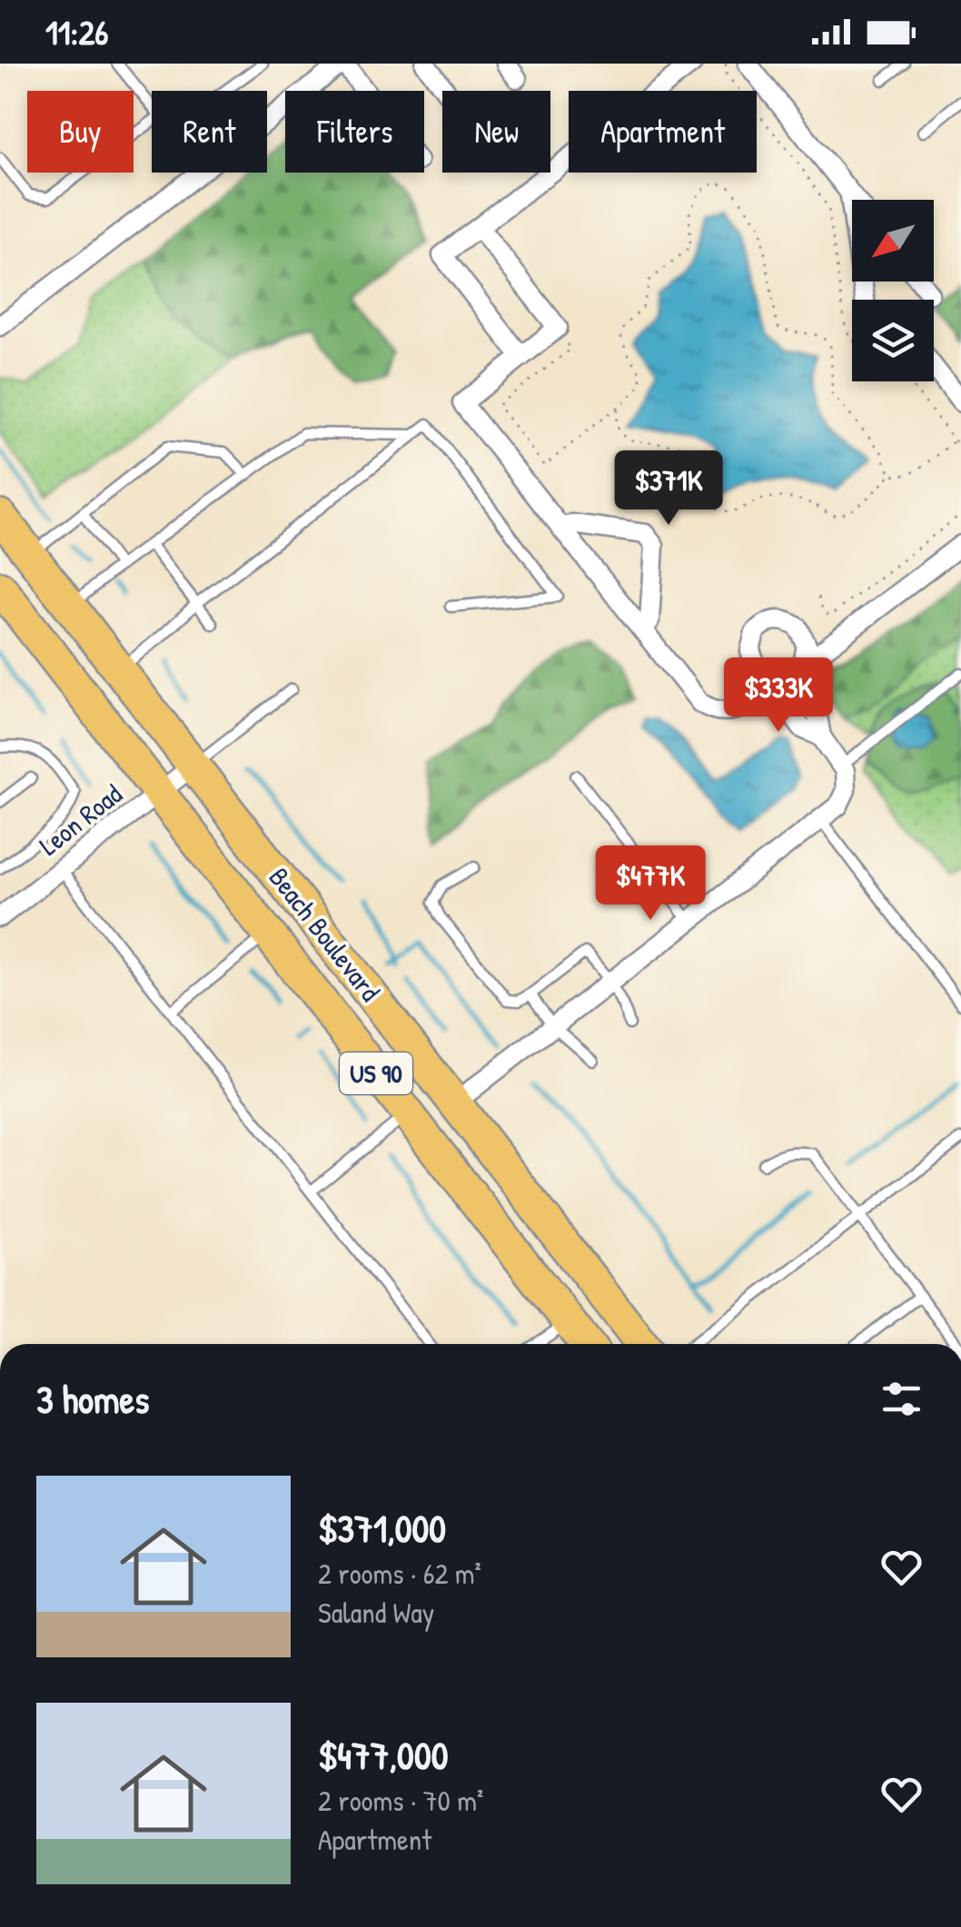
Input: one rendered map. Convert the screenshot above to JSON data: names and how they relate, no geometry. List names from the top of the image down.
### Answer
{
  "streets": {
    "highway": ["Beach Boulevard", "US 90"],
    "street": ["Leon Road"]
  },
  "crossings": [
    ["Leon Road", "Beach Boulevard"],
    ["Leon Road", "US 90"]
  ],
  "north": "bottom left",
  "page": {
    "status": "11:26",
    "chip": [
      "Buy",
      "Rent",
      "Filters",
      "New",
      "Apartment"
    ],
    "price": ["$371K", "$333K", "$477K"],
    "heading": "3 homes",
    "list": [
      {
        "name": "$371,000",
        "note": "2 rooms · 62 m² · Saland Way"
      },
      {
        "name": "$477,000",
        "note": "2 rooms · 70 m² · Apartment"
      }
    ]
  }
}
